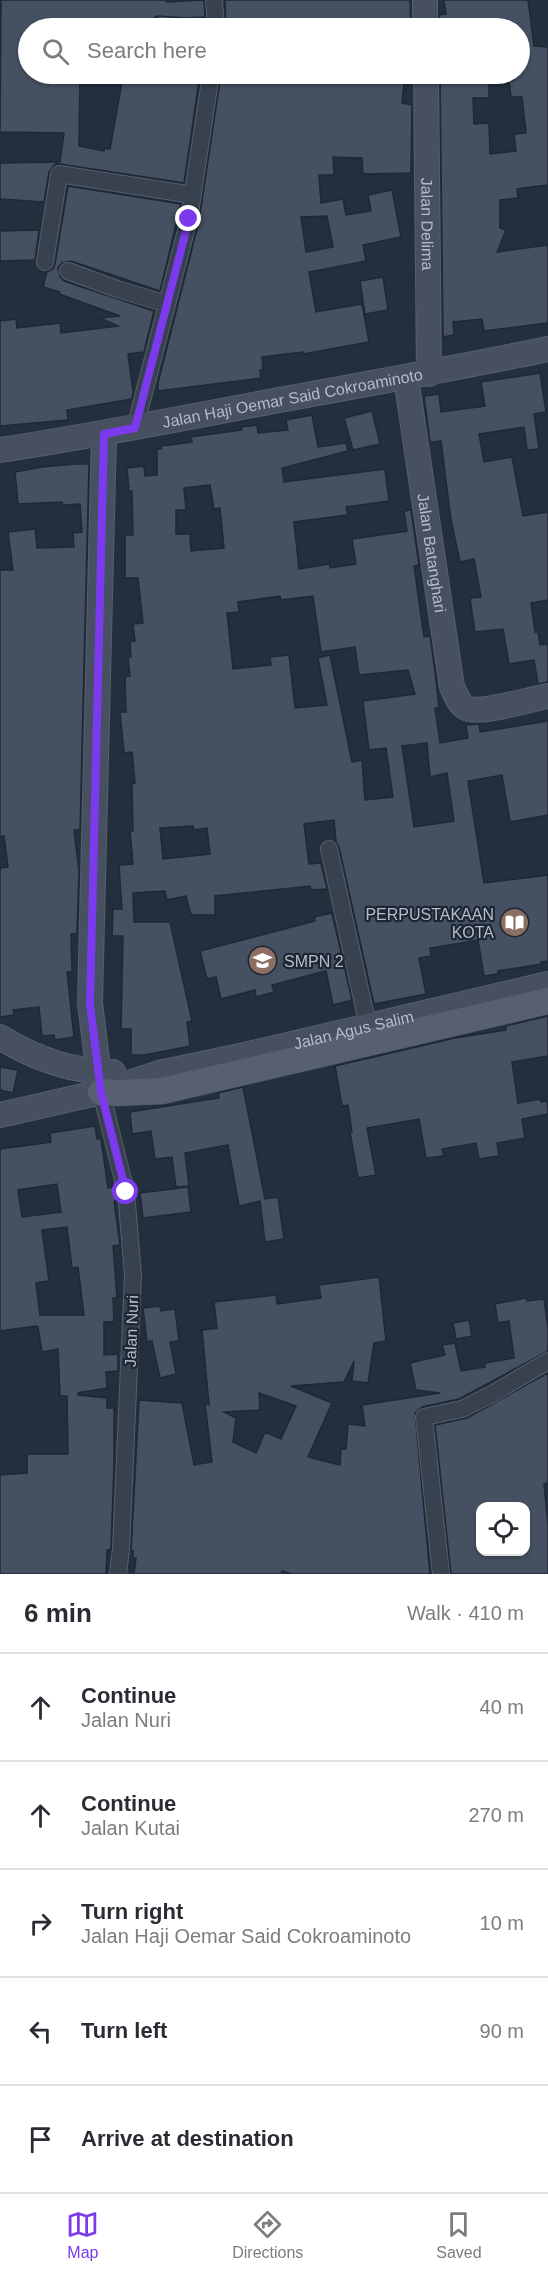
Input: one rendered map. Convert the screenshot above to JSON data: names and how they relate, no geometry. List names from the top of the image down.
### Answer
{
  "streets": {
    "street": [
      "Jalan Delima",
      "Jalan Haji Oemar Said Cokroaminoto",
      "Jalan Batanghari",
      "Jalan Agus Salim",
      "Jalan Nuri"
    ]
  },
  "crossings": [
    ["Jalan Delima", "Jalan Haji Oemar Said Cokroaminoto"],
    ["Jalan Delima", "Jalan Batanghari"],
    ["Jalan Haji Oemar Said Cokroaminoto", "Jalan Batanghari"],
    ["Jalan Agus Salim", "Jalan Nuri"]
  ],
  "places": {
    "library": ["PERPUSTAKAAN KOTA"],
    "school or university": ["SMPN 2"]
  },
  "page": {
    "search": "Search here",
    "heading": ["6 min", "Walk · 410 m"],
    "list": [
      ["Continue", "Jalan Nuri", "40 m"],
      ["Continue", "Jalan Kutai", "270 m"],
      ["Turn right", "Jalan Haji Oemar Said Cokroaminoto", "10 m"],
      ["Turn left", "90 m"],
      "Arrive at destination"
    ],
    "nav": ["Map", "Directions", "Saved"]
  }
}
